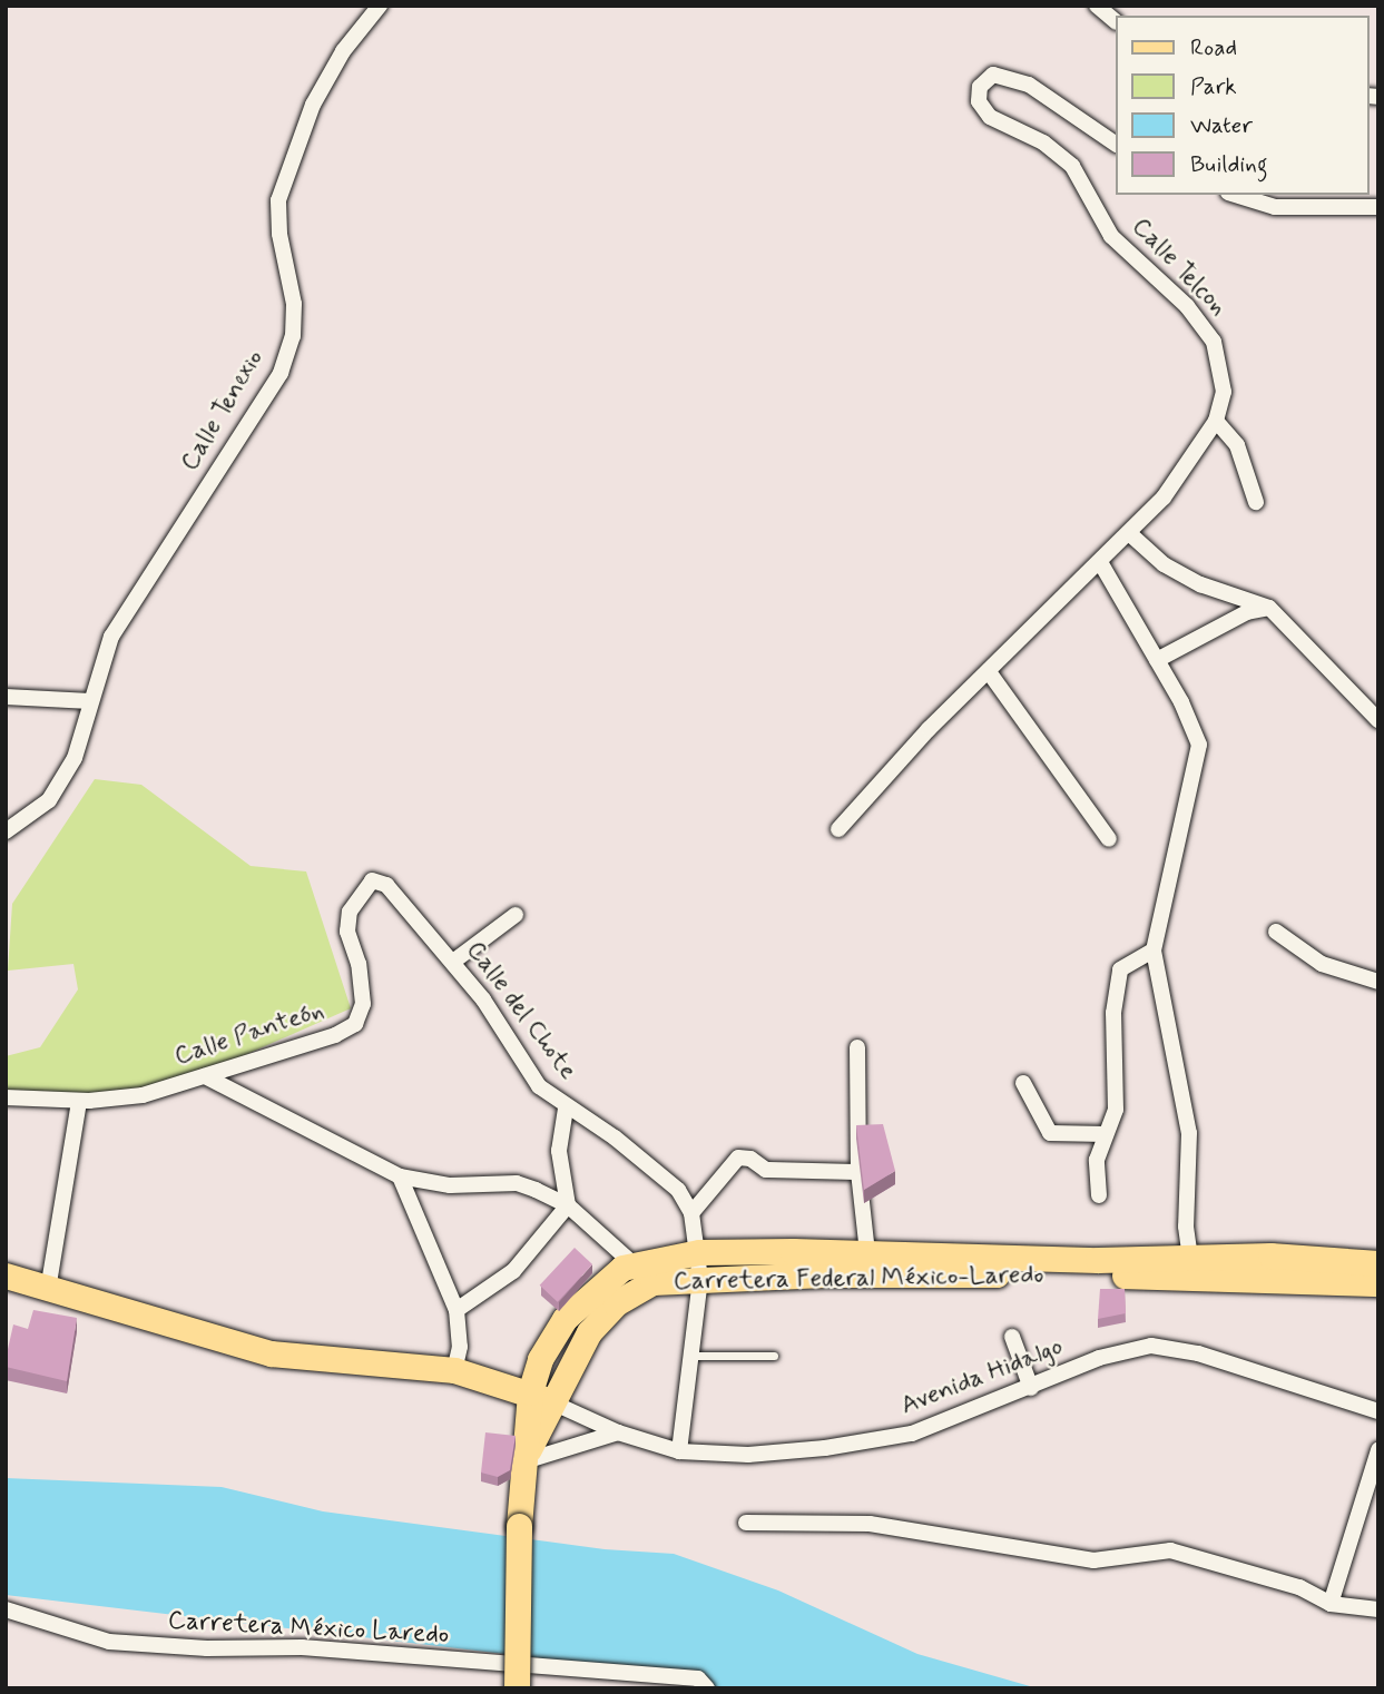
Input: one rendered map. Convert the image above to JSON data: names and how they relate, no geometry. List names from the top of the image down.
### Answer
{
  "streets": {
    "main road": ["Carretera Federal México-Laredo"],
    "street": [
      "Calle Telcon",
      "Calle Tenexio",
      "Calle del Chote",
      "Calle Panteón",
      "Avenida Hidalgo",
      "Carretera México Laredo"
    ]
  },
  "crossings": [
    ["Calle del Chote", "Calle Panteón"],
    ["Calle del Chote", "Carretera Federal México-Laredo"],
    ["Calle del Chote", "Avenida Hidalgo"],
    ["Carretera Federal México-Laredo", "Avenida Hidalgo"]
  ],
  "legend": [
    "Road",
    "Park",
    "Water",
    "Building"
  ]
}
